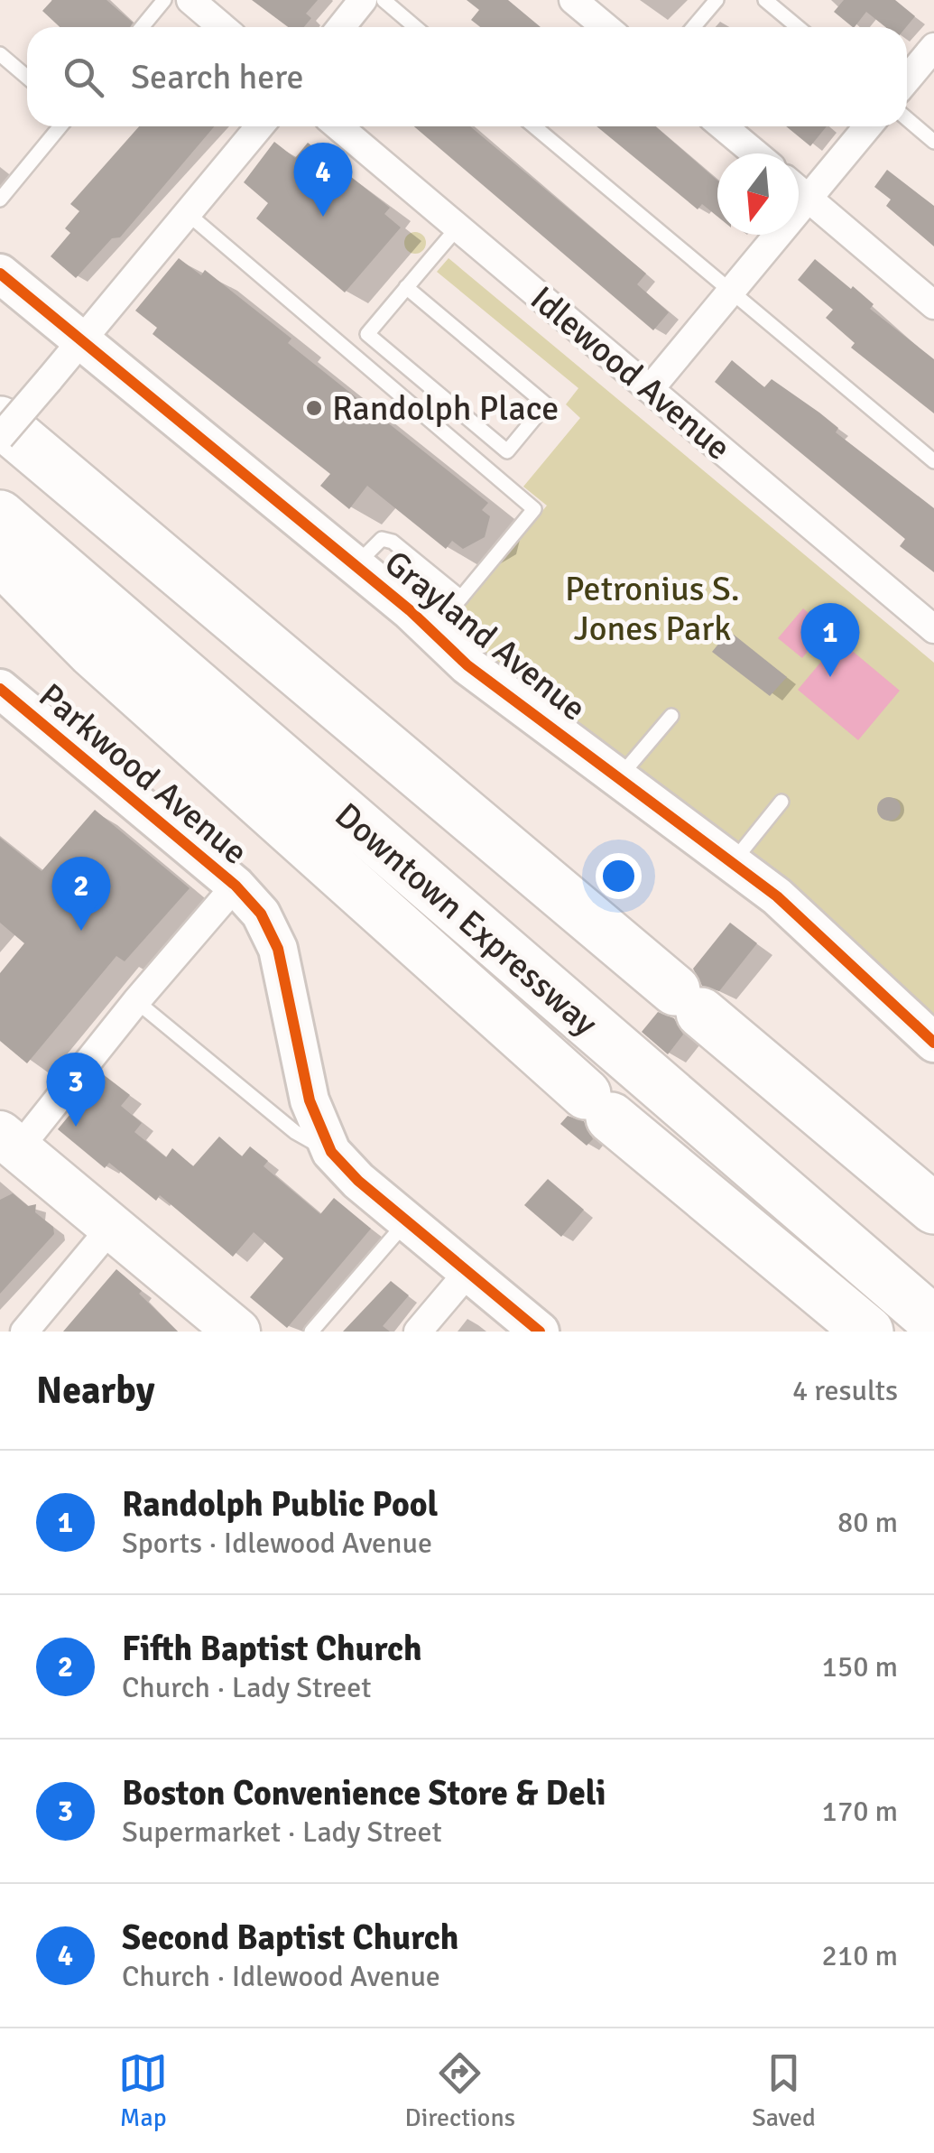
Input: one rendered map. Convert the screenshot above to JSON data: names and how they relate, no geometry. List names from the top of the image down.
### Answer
{
  "streets": {
    "highway": ["Downtown Expressway"],
    "street": ["Idlewood Avenue", "Grayland Avenue", "Parkwood Avenue"]
  },
  "parks": ["Petronius S. Jones Park"],
  "places": ["Randolph Place"],
  "north": "bottom",
  "page": {
    "search": "Search here",
    "pins": [
      "4",
      "1",
      "2",
      "3"
    ],
    "heading": ["Nearby", "4 results"],
    "list": [
      {
        "mark": "1",
        "name": "Randolph Public Pool",
        "note": "Sports · Idlewood Avenue",
        "value": "80 m"
      },
      {
        "mark": "2",
        "name": "Fifth Baptist Church",
        "note": "Church · Lady Street",
        "value": "150 m"
      },
      {
        "mark": "3",
        "name": "Boston Convenience Store & Deli",
        "note": "Supermarket · Lady Street",
        "value": "170 m"
      },
      {
        "mark": "4",
        "name": "Second Baptist Church",
        "note": "Church · Idlewood Avenue",
        "value": "210 m"
      }
    ],
    "nav": ["Map", "Directions", "Saved"]
  }
}
